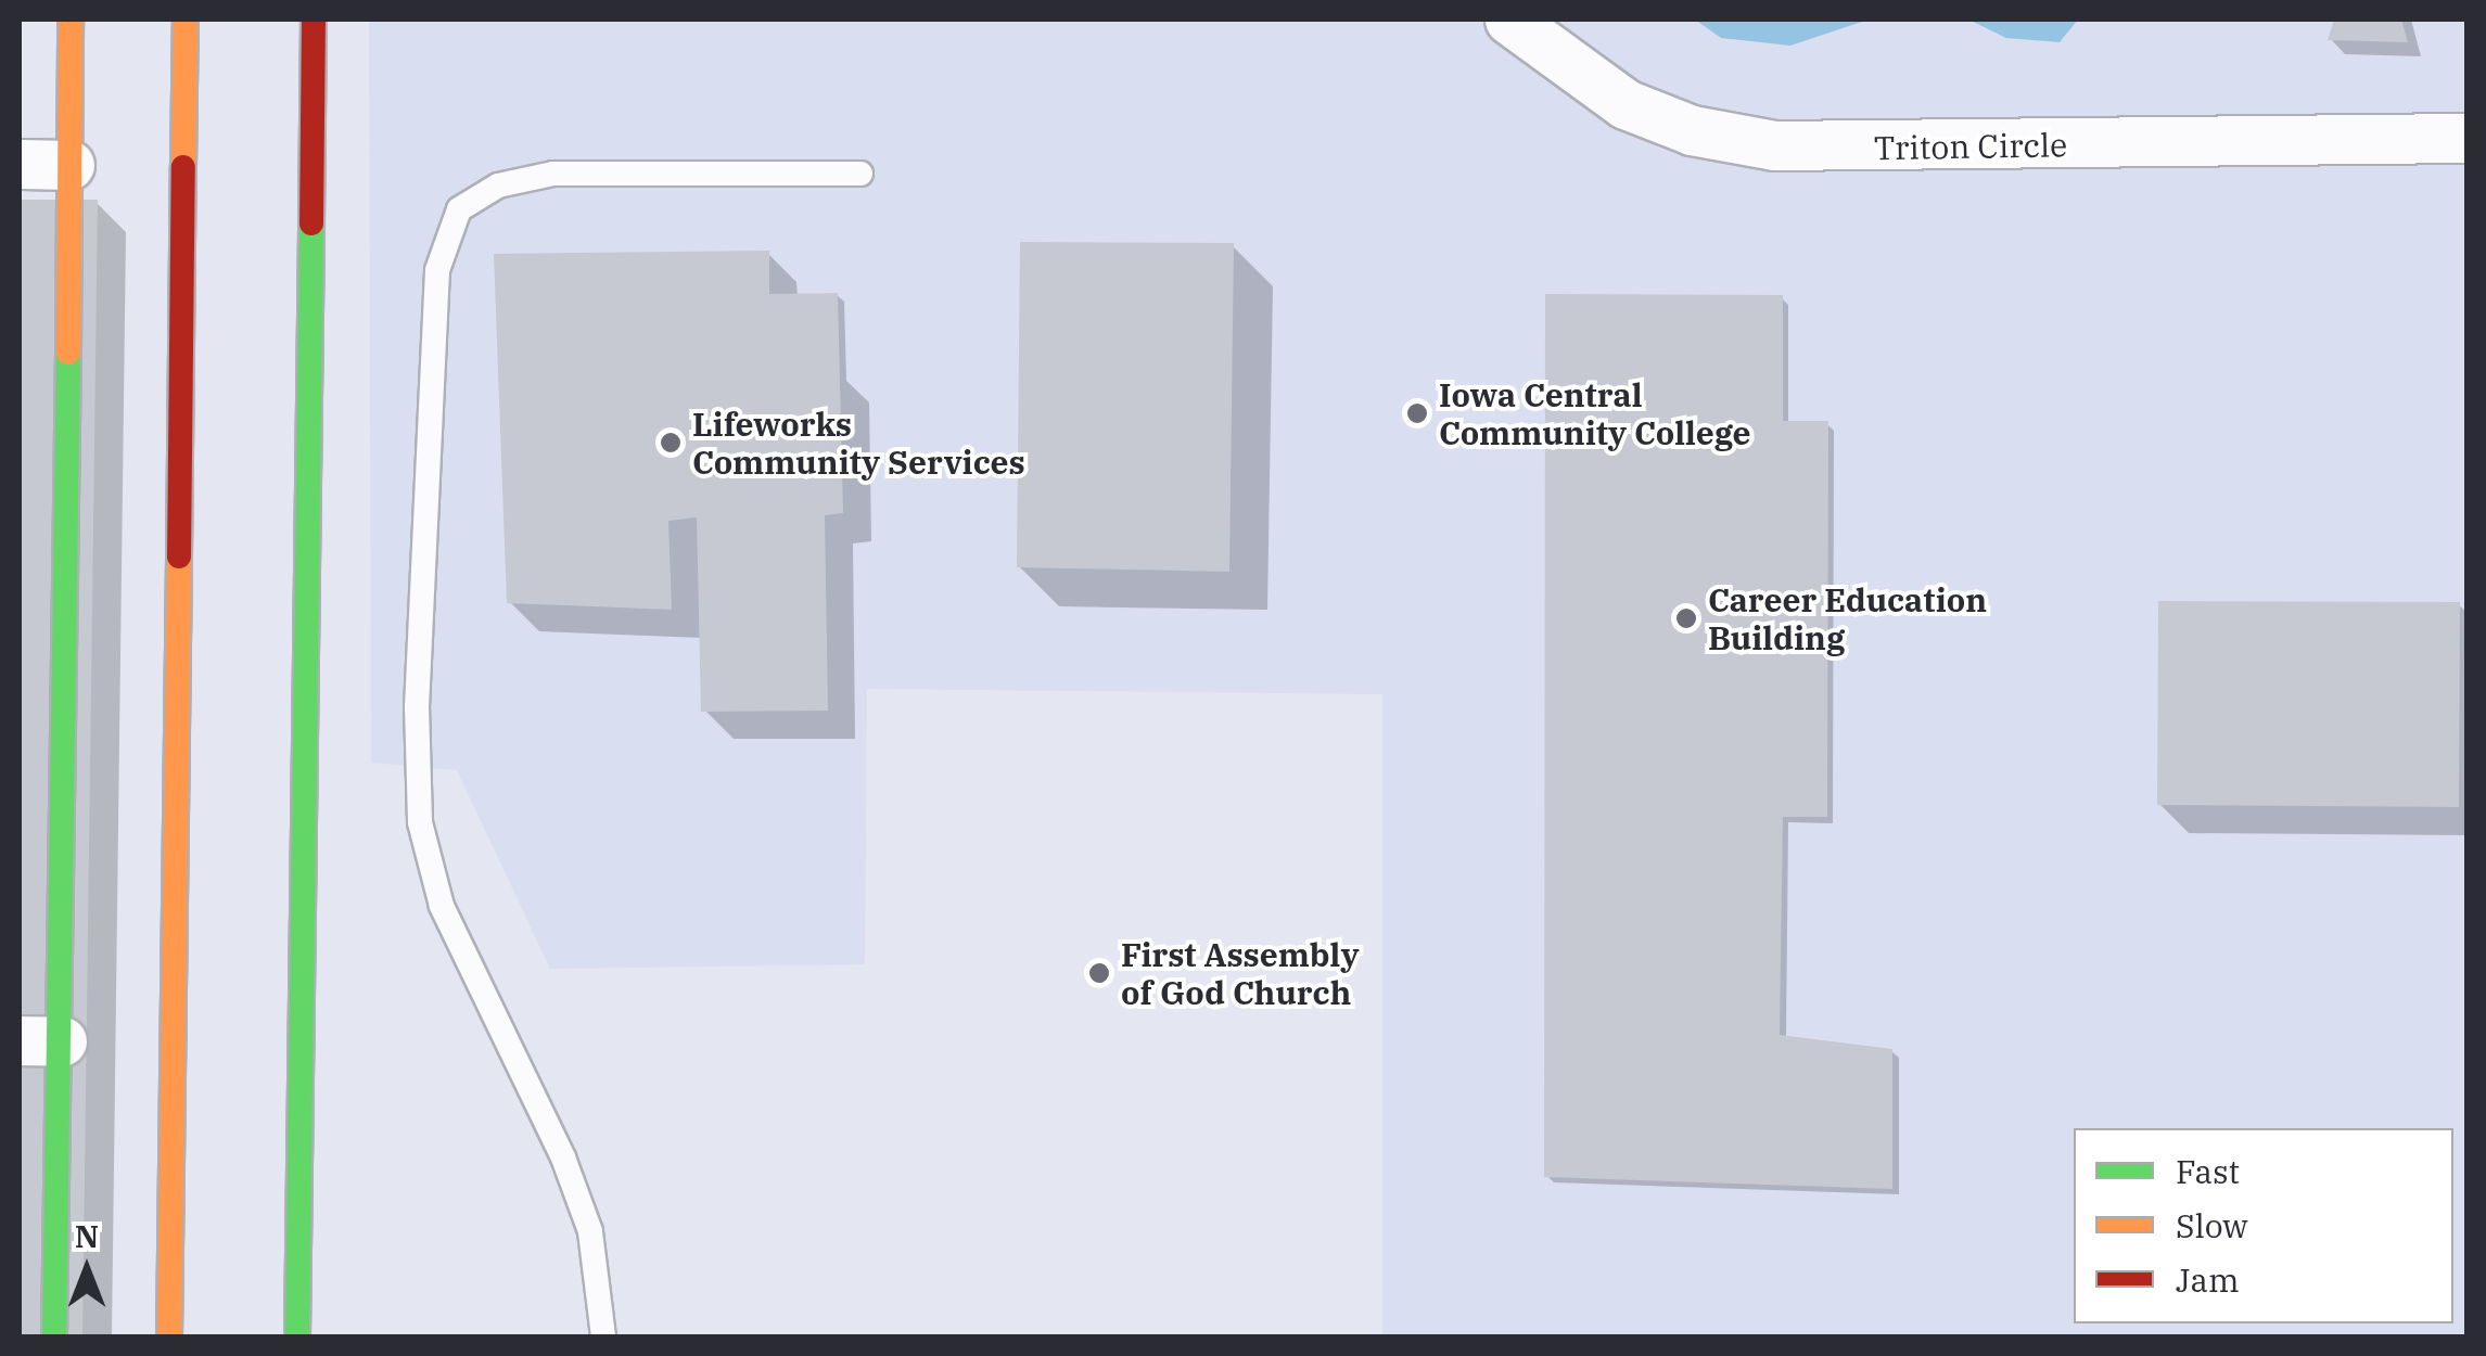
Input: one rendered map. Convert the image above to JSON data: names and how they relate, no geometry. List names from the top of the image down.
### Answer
{
  "streets": {
    "street": ["Triton Circle"]
  },
  "places": [
    "Iowa Central Community College",
    "Lifeworks Community Services",
    "Career Education Building",
    "First Assembly of God Church"
  ],
  "legend": ["Fast", "Slow", "Jam"],
  "north": "top"
}
